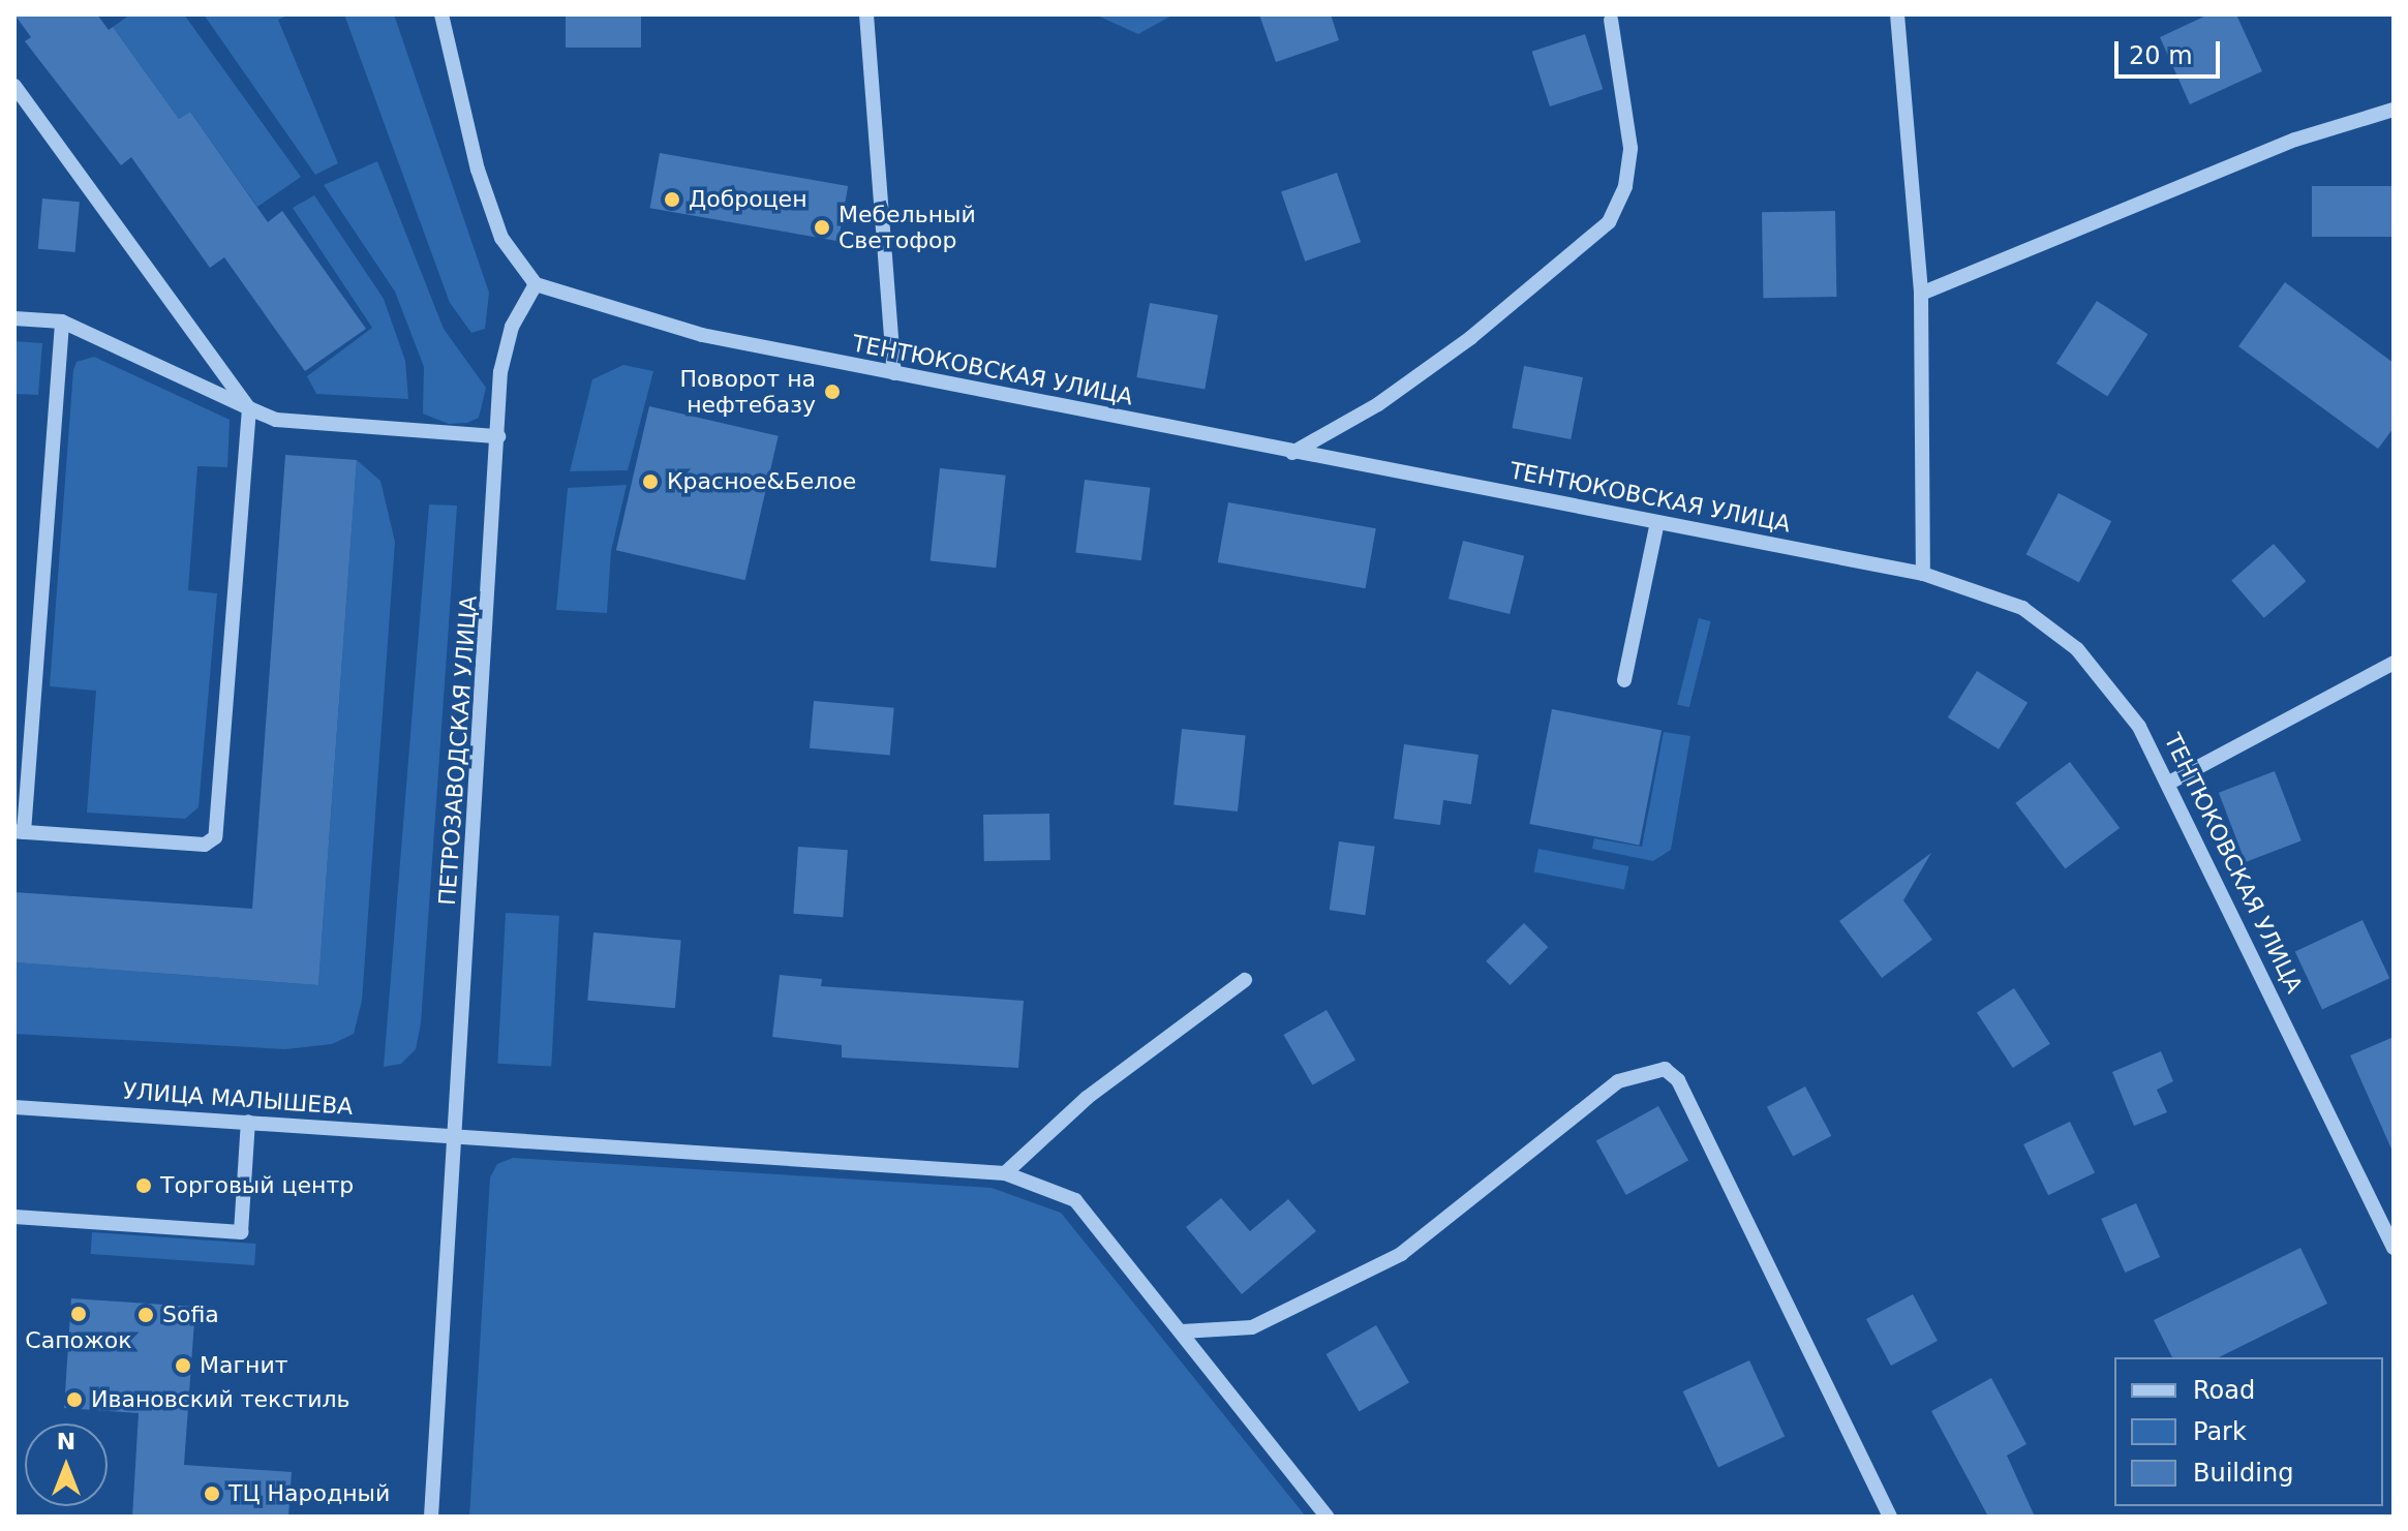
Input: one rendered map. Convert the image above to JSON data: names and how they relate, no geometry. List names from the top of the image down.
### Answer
{
  "streets": {
    "street": ["ТЕНТЮКОВСКАЯ УЛИЦА", "ПЕТРОЗАВОДСКАЯ УЛИЦА", "УЛИЦА МАЛЫШЕВА"]
  },
  "crossings": [
    ["ТЕНТЮКОВСКАЯ УЛИЦА", "ПЕТРОЗАВОДСКАЯ УЛИЦА"],
    ["ПЕТРОЗАВОДСКАЯ УЛИЦА", "УЛИЦА МАЛЫШЕВА"]
  ],
  "places": [
    "Доброцен",
    "Мебельный Светофор",
    "Поворот на нефтебазу",
    "Красное&Белое",
    "Торговый центр",
    "Сапожок",
    "Sofia",
    "Магнит",
    "Ивановский текстиль",
    "ТЦ Народный"
  ],
  "legend": ["Road", "Park", "Building"],
  "scale_bar": "20 m",
  "north": "top"
}
